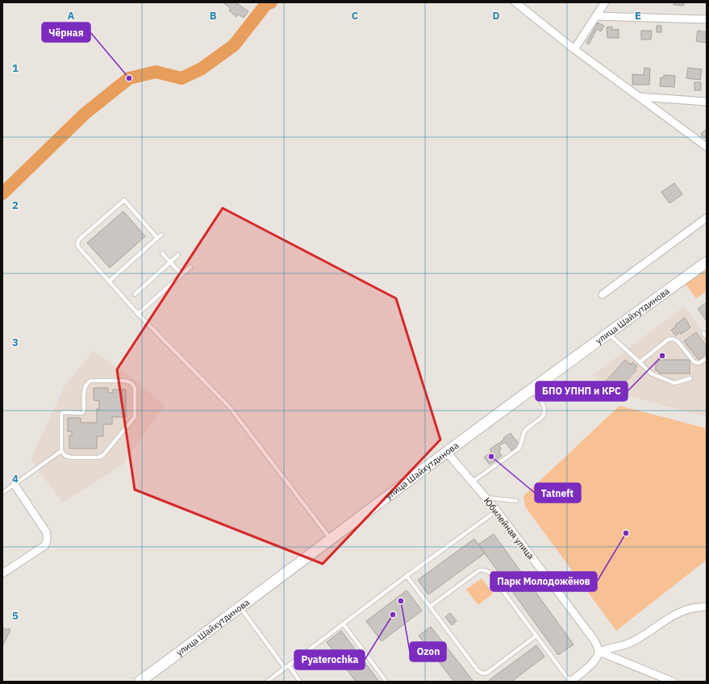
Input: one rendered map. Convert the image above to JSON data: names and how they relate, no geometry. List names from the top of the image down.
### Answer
{
  "streets": {
    "main road": ["улица Шайхутдинова"],
    "street": ["Юбилейная улица"]
  },
  "crossings": [
    ["улица Шайхутдинова", "Юбилейная улица"]
  ],
  "places": [
    "Чёрная",
    "БПО УПНП и КРС",
    "Tatneft",
    "Парк Молодожёнов",
    "Ozon",
    "Pyaterochka"
  ],
  "grid": {
    "columns": [
      "A",
      "B",
      "C",
      "D",
      "E"
    ],
    "rows": [
      "1",
      "2",
      "3",
      "4",
      "5"
    ]
  }
}
